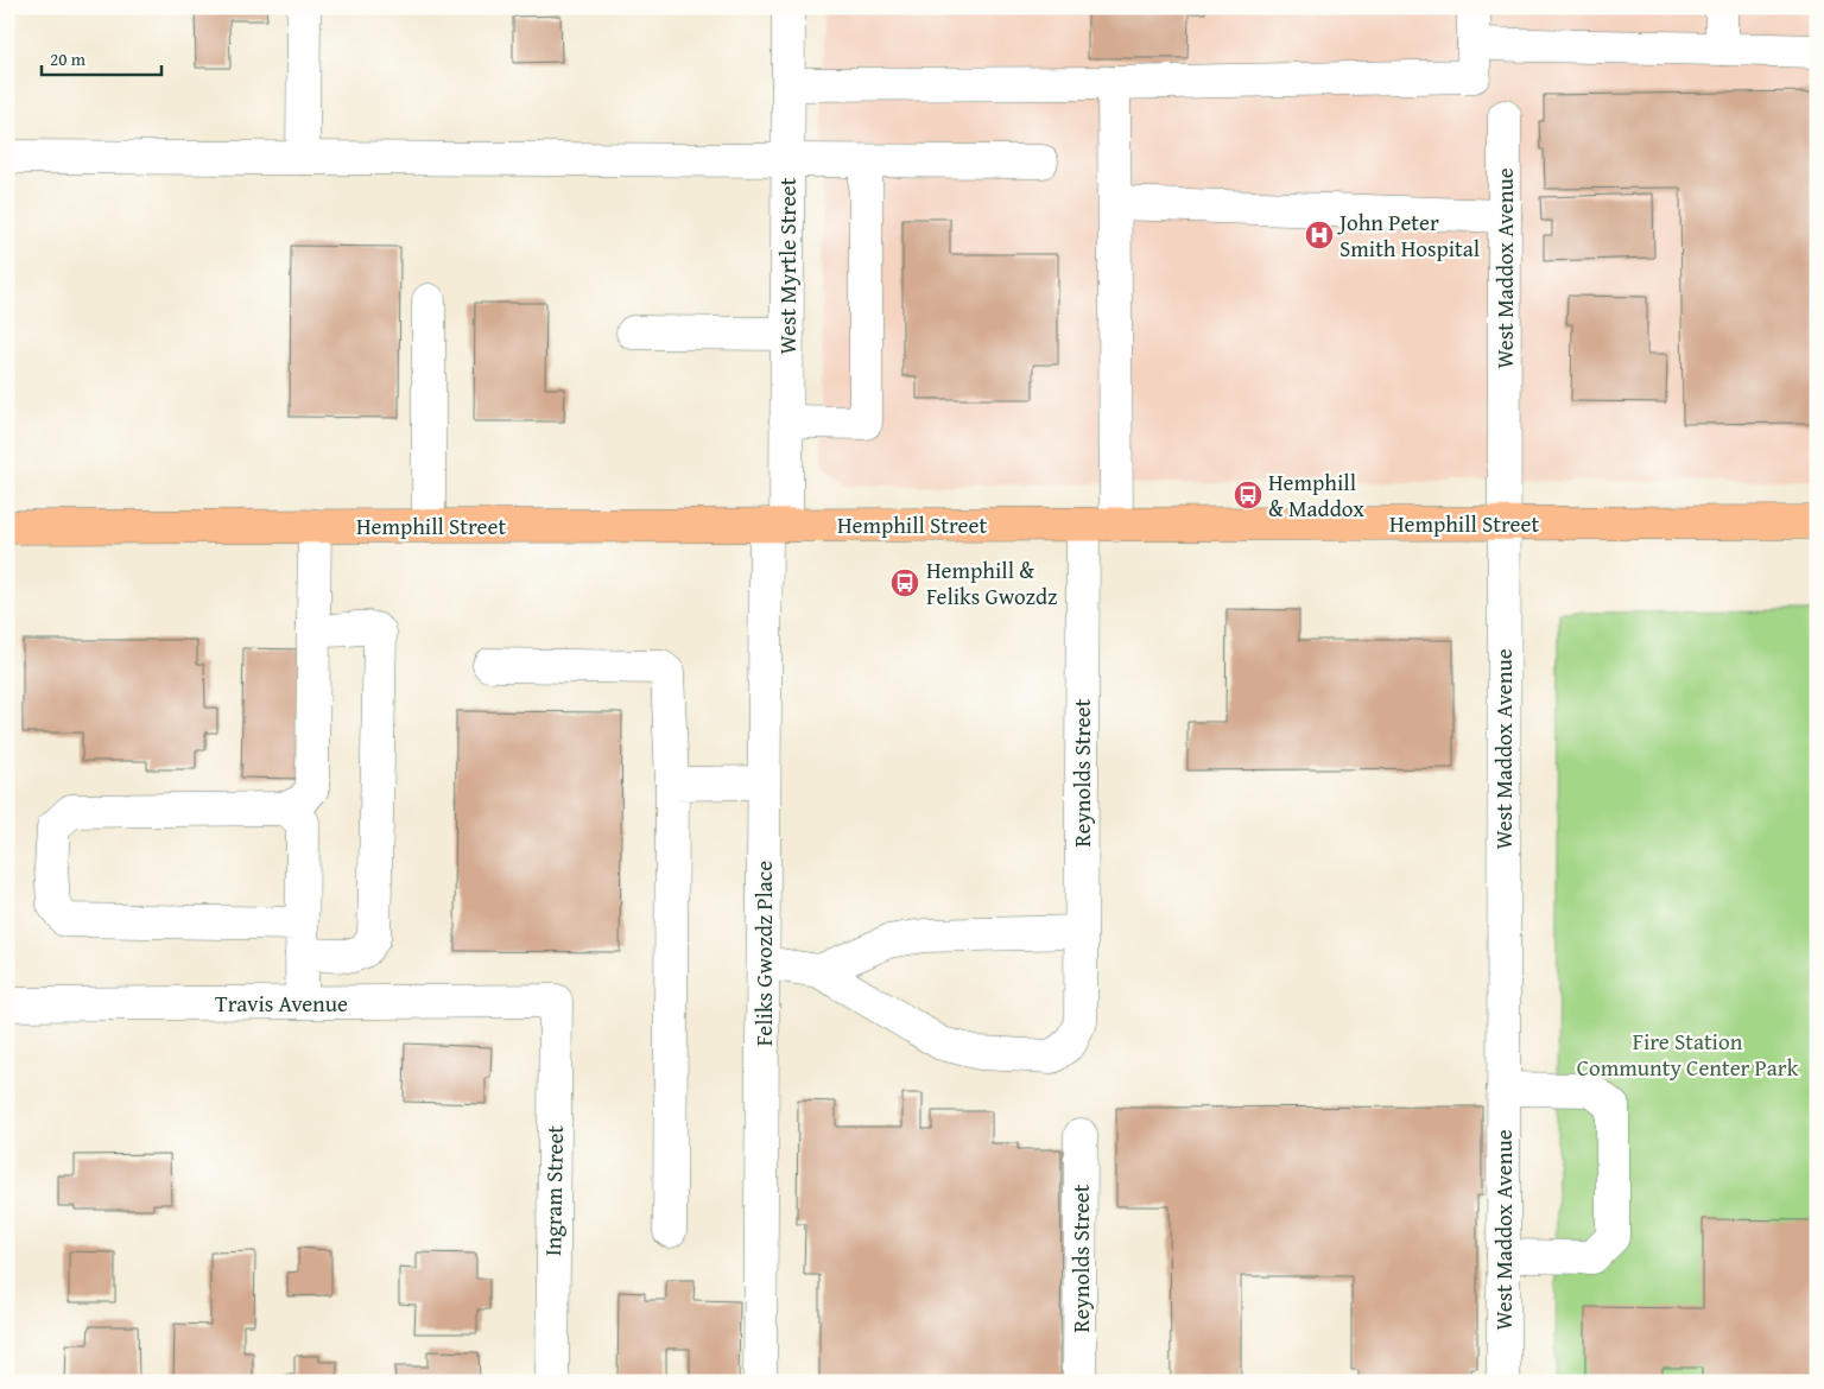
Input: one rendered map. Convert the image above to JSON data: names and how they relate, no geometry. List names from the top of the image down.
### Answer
{
  "streets": {
    "main road": ["Hemphill Street"],
    "street": [
      "West Myrtle Street",
      "West Maddox Avenue",
      "Reynolds Street",
      "Feliks Gwozdz Place",
      "Travis Avenue",
      "Ingram Street"
    ]
  },
  "crossings": [
    ["West Myrtle Street", "Hemphill Street"],
    ["West Myrtle Street", "Feliks Gwozdz Place"],
    ["West Maddox Avenue", "Hemphill Street"],
    ["Hemphill Street", "Reynolds Street"],
    ["Hemphill Street", "Feliks Gwozdz Place"],
    ["Travis Avenue", "Ingram Street"]
  ],
  "parks": ["Fire Station Communty Center Park"],
  "places": {
    "hospital": ["John Peter Smith Hospital"],
    "bus stop": ["Hemphill & Maddox", "Hemphill & Feliks Gwozdz"]
  },
  "scale_bar": "20 m"
}
